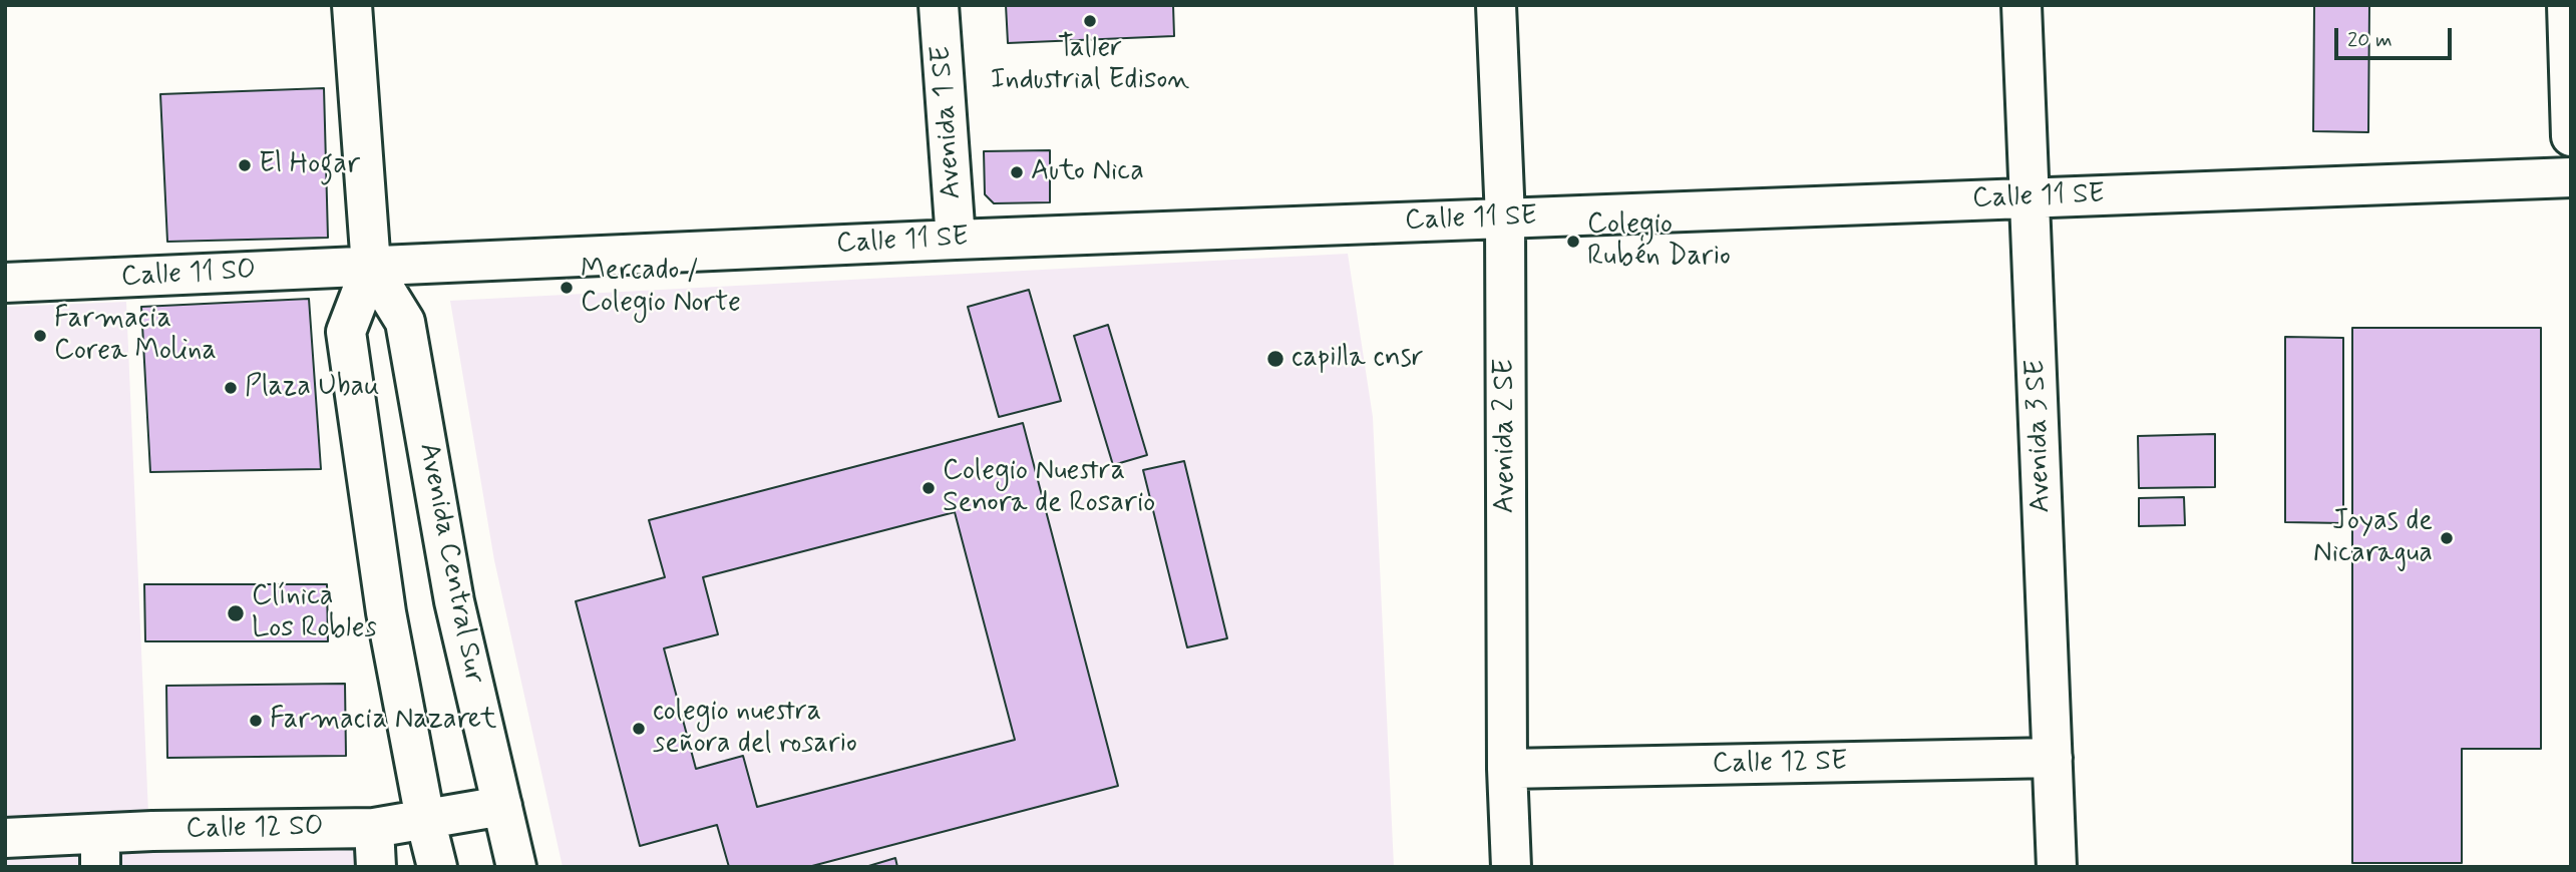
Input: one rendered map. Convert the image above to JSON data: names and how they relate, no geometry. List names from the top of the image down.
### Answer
{
  "streets": {
    "street": [
      "Avenida 1 SE",
      "Calle 11 SE",
      "Calle 11 SO",
      "Avenida 2 SE",
      "Avenida 3 SE",
      "Avenida Central Sur",
      "Calle 12 SE",
      "Calle 12 SO"
    ]
  },
  "crossings": [
    ["Avenida 1 SE", "Calle 11 SE"],
    ["Calle 11 SE", "Calle 11 SO"],
    ["Calle 11 SE", "Avenida 2 SE"],
    ["Calle 11 SE", "Avenida 3 SE"],
    ["Calle 11 SE", "Avenida Central Sur"],
    ["Calle 11 SO", "Avenida Central Sur"],
    ["Avenida 2 SE", "Calle 12 SE"],
    ["Avenida 3 SE", "Calle 12 SE"],
    ["Avenida Central Sur", "Calle 12 SO"]
  ],
  "places": [
    "Taller Industrial Edison",
    "El Hogar",
    "Auto Nica",
    "Colegio Rubén Dario",
    "Mercado / Colegio Norte",
    "Farmacia Corea Molina",
    "capilla cnsr",
    "Plaza Ubau",
    "Colegio Nuestra Senora de Rosario",
    "Joyas de Nicaragua",
    "Clínica Los Robles",
    "Farmacia Nazaret",
    "colegio nuestra señora del rosario"
  ],
  "scale_bar": "20 m"
}
